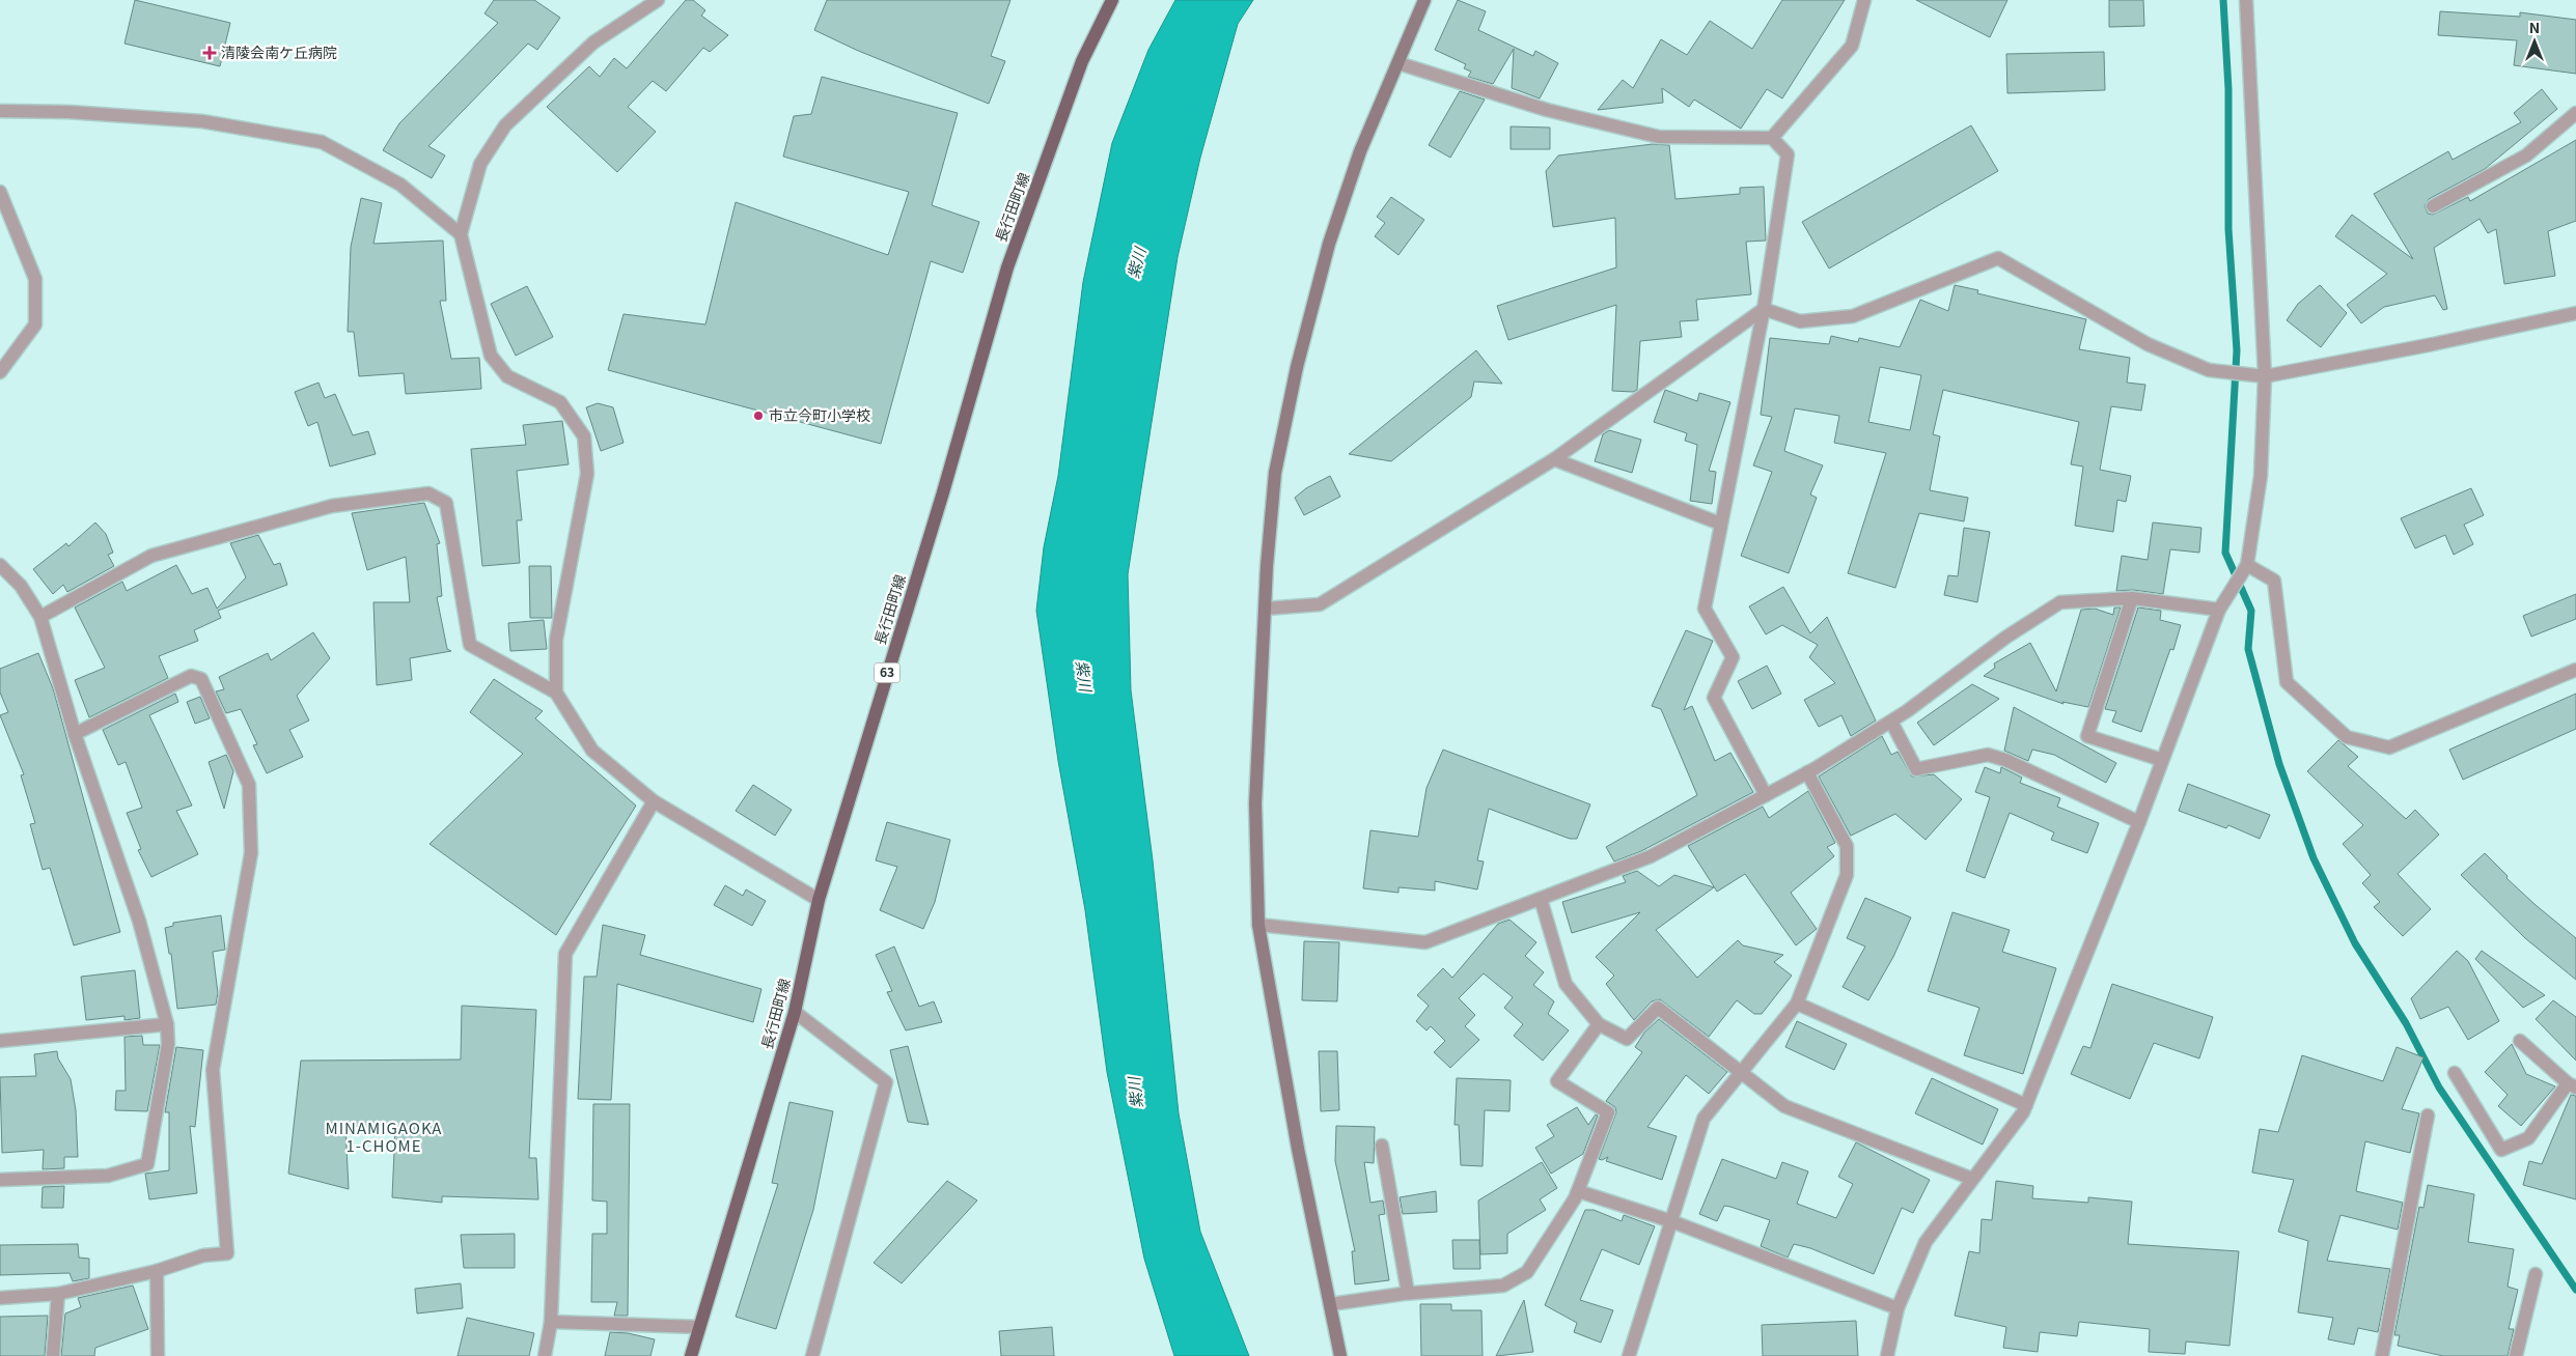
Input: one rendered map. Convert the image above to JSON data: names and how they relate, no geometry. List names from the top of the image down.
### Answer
{
  "streets": {
    "main road": ["長行田町線", "63"]
  },
  "districts": ["MINAMIGAOKA 1-CHOME"],
  "water": ["紫川"],
  "places": {
    "health": ["清陵会南ケ丘病院"],
    "other": ["市立今町小学校"]
  },
  "north": "top"
}
